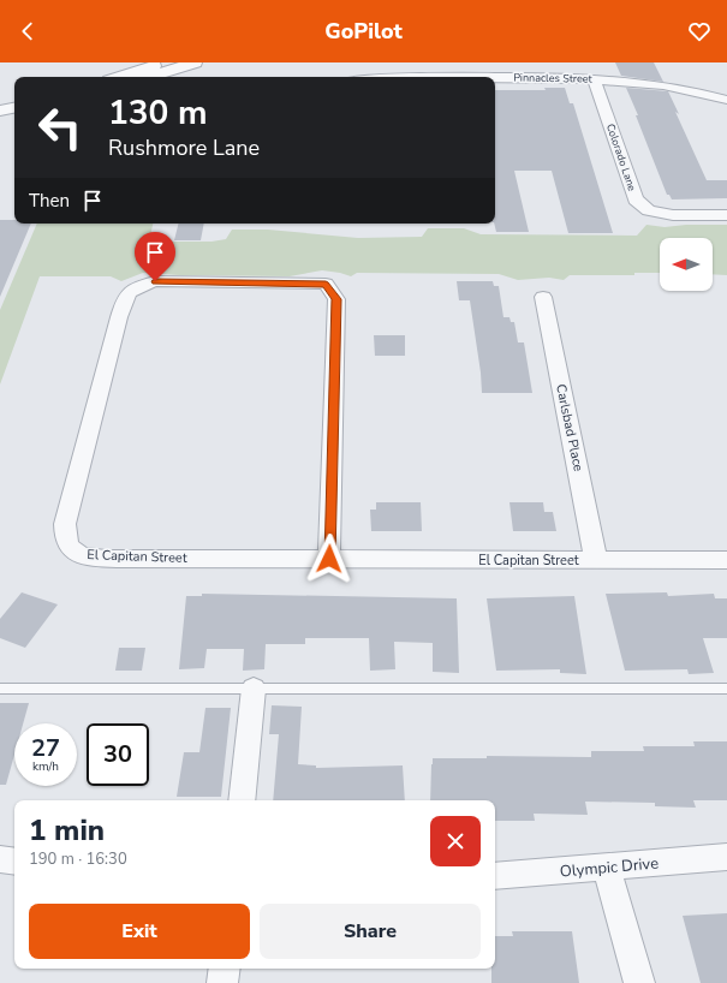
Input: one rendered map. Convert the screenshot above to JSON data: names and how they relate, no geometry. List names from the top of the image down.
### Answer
{
  "streets": {
    "street": [
      "Pinnacles Street",
      "Colorado Lane",
      "Carlsbad Place",
      "El Capitan Street",
      "Olympic Drive"
    ]
  },
  "crossings": [
    ["Pinnacles Street", "Colorado Lane"],
    ["Carlsbad Place", "El Capitan Street"]
  ],
  "north": "left",
  "page": {
    "header": "GoPilot",
    "turn": ["130 m", "Rushmore Lane"],
    "then": "Then",
    "speed": "27 km/h",
    "limit": "30",
    "heading": ["1 min", "190 m · 16:30"],
    "buttons": ["Exit", "Share"]
  }
}
